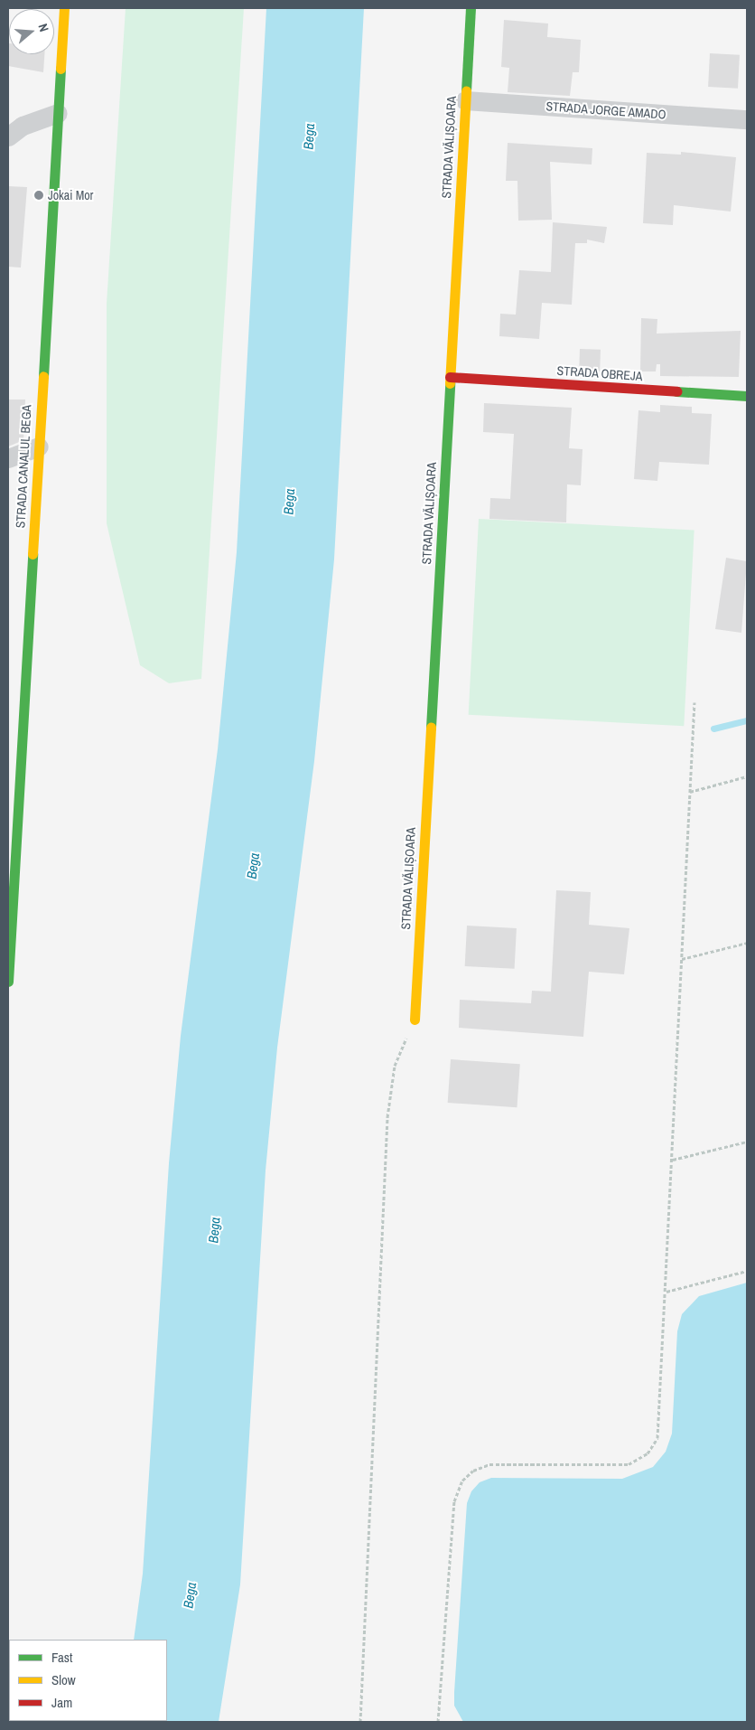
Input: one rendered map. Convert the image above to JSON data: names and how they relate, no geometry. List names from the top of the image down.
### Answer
{
  "streets": {
    "street": [
      "STRADA JORGE AMADO",
      "STRADA VĂLIȘOARA",
      "STRADA OBREJA",
      "STRADA CANALUL BEGA"
    ]
  },
  "crossings": [
    ["STRADA JORGE AMADO", "STRADA VĂLIȘOARA"],
    ["STRADA VĂLIȘOARA", "STRADA OBREJA"]
  ],
  "water": ["Bega"],
  "places": ["Jokai Mor"],
  "legend": ["Fast", "Slow", "Jam"],
  "north": "right"
}
